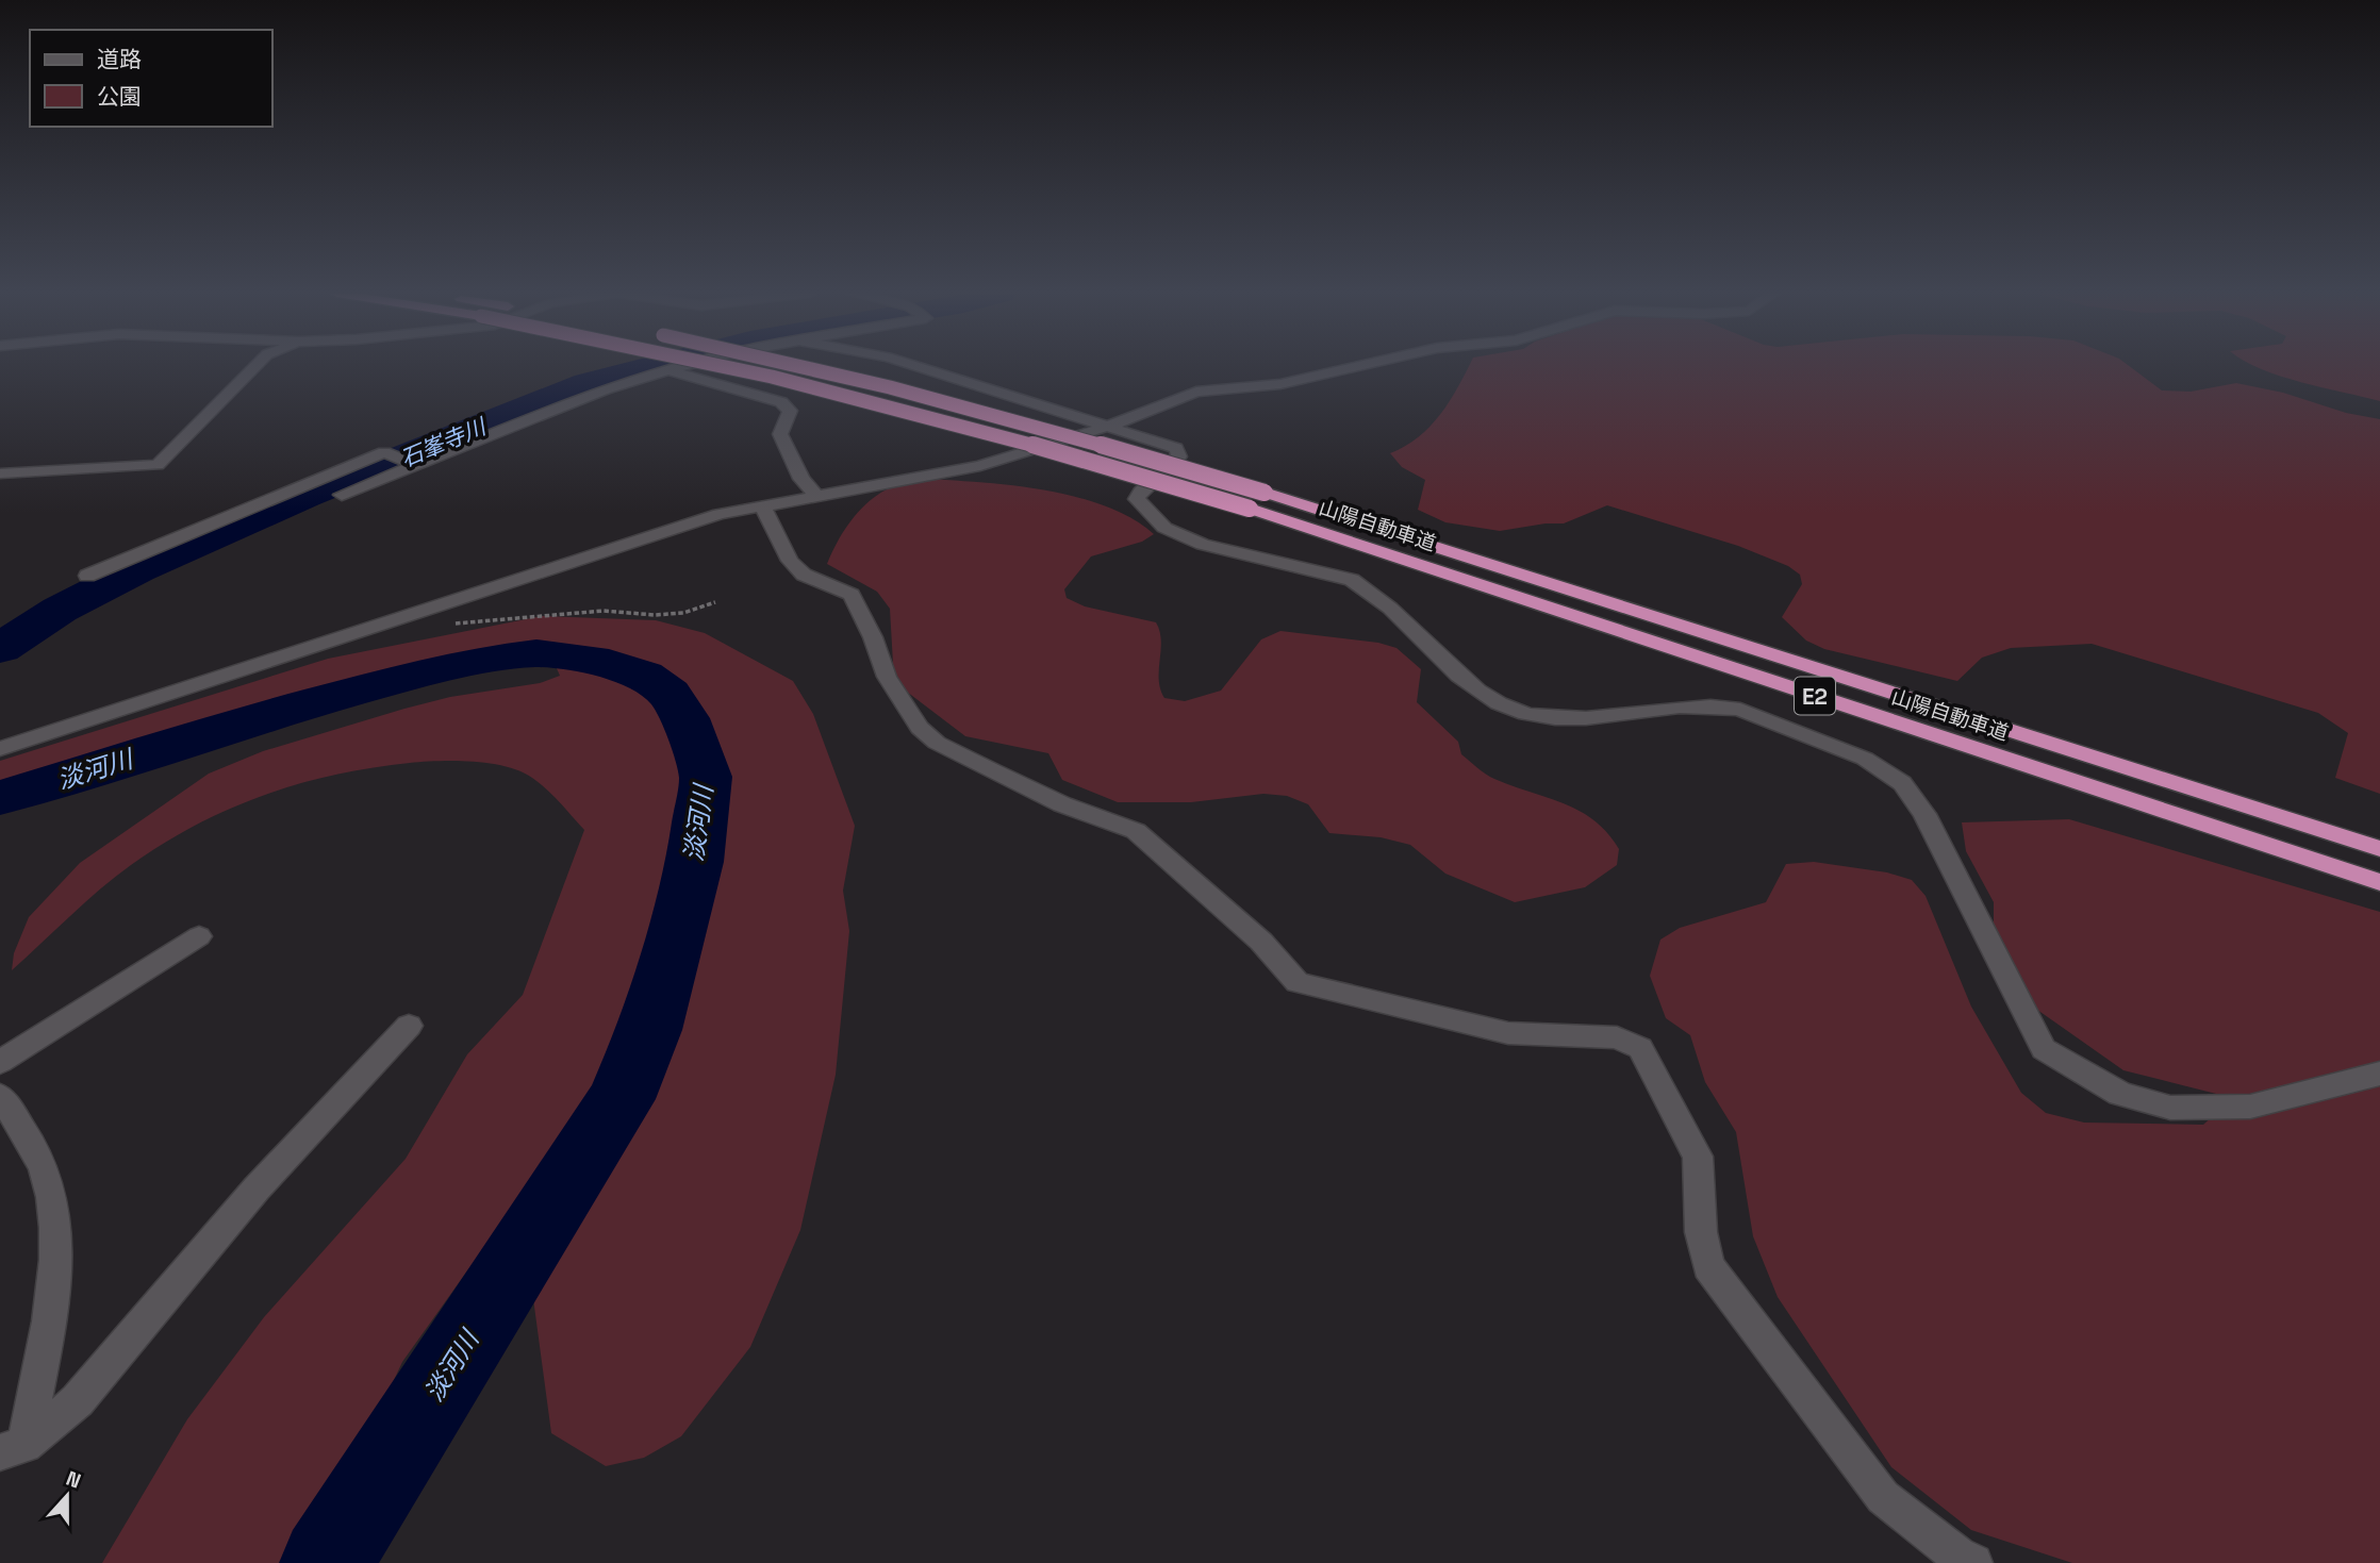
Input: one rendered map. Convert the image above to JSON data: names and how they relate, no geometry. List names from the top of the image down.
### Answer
{
  "streets": {
    "highway": ["山陽自動車道", "E2"]
  },
  "water": ["石峯寺川", "淡河川"],
  "legend": ["道路", "公園"],
  "north": "top"
}
